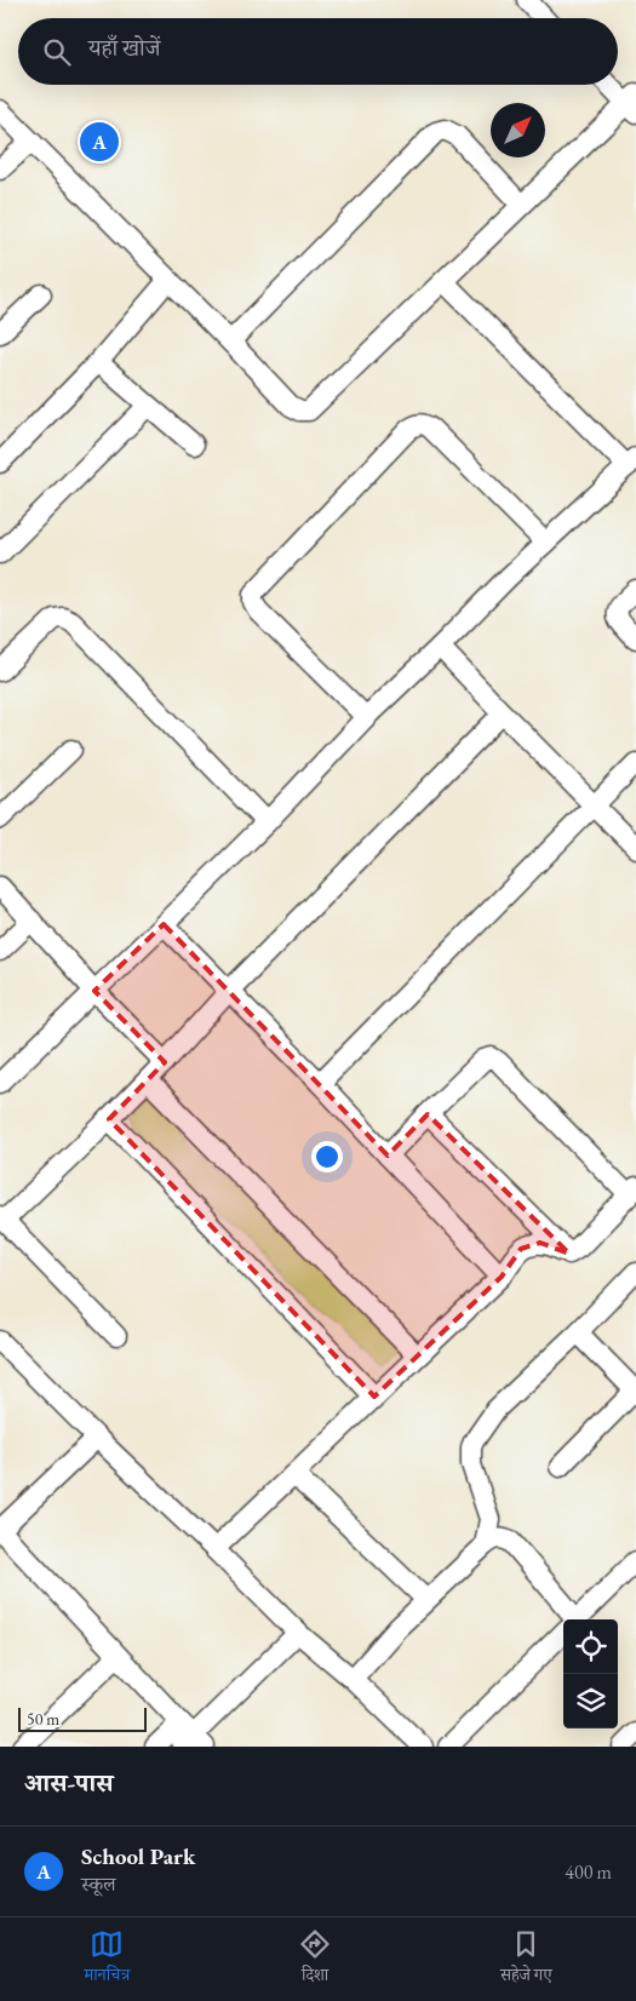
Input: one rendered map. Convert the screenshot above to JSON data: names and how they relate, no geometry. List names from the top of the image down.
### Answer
{
  "scale_bar": "50 m",
  "north": "top right",
  "page": {
    "search": "यहाँ खोजें",
    "pins": "A",
    "scale": "50 m",
    "heading": "आस-पास",
    "list": [
      {
        "mark": "A",
        "name": "School Park",
        "note": "स्कूल",
        "value": "400 m"
      }
    ],
    "nav": ["मानचित्र", "दिशा", "सहेजे गए"]
  }
}
